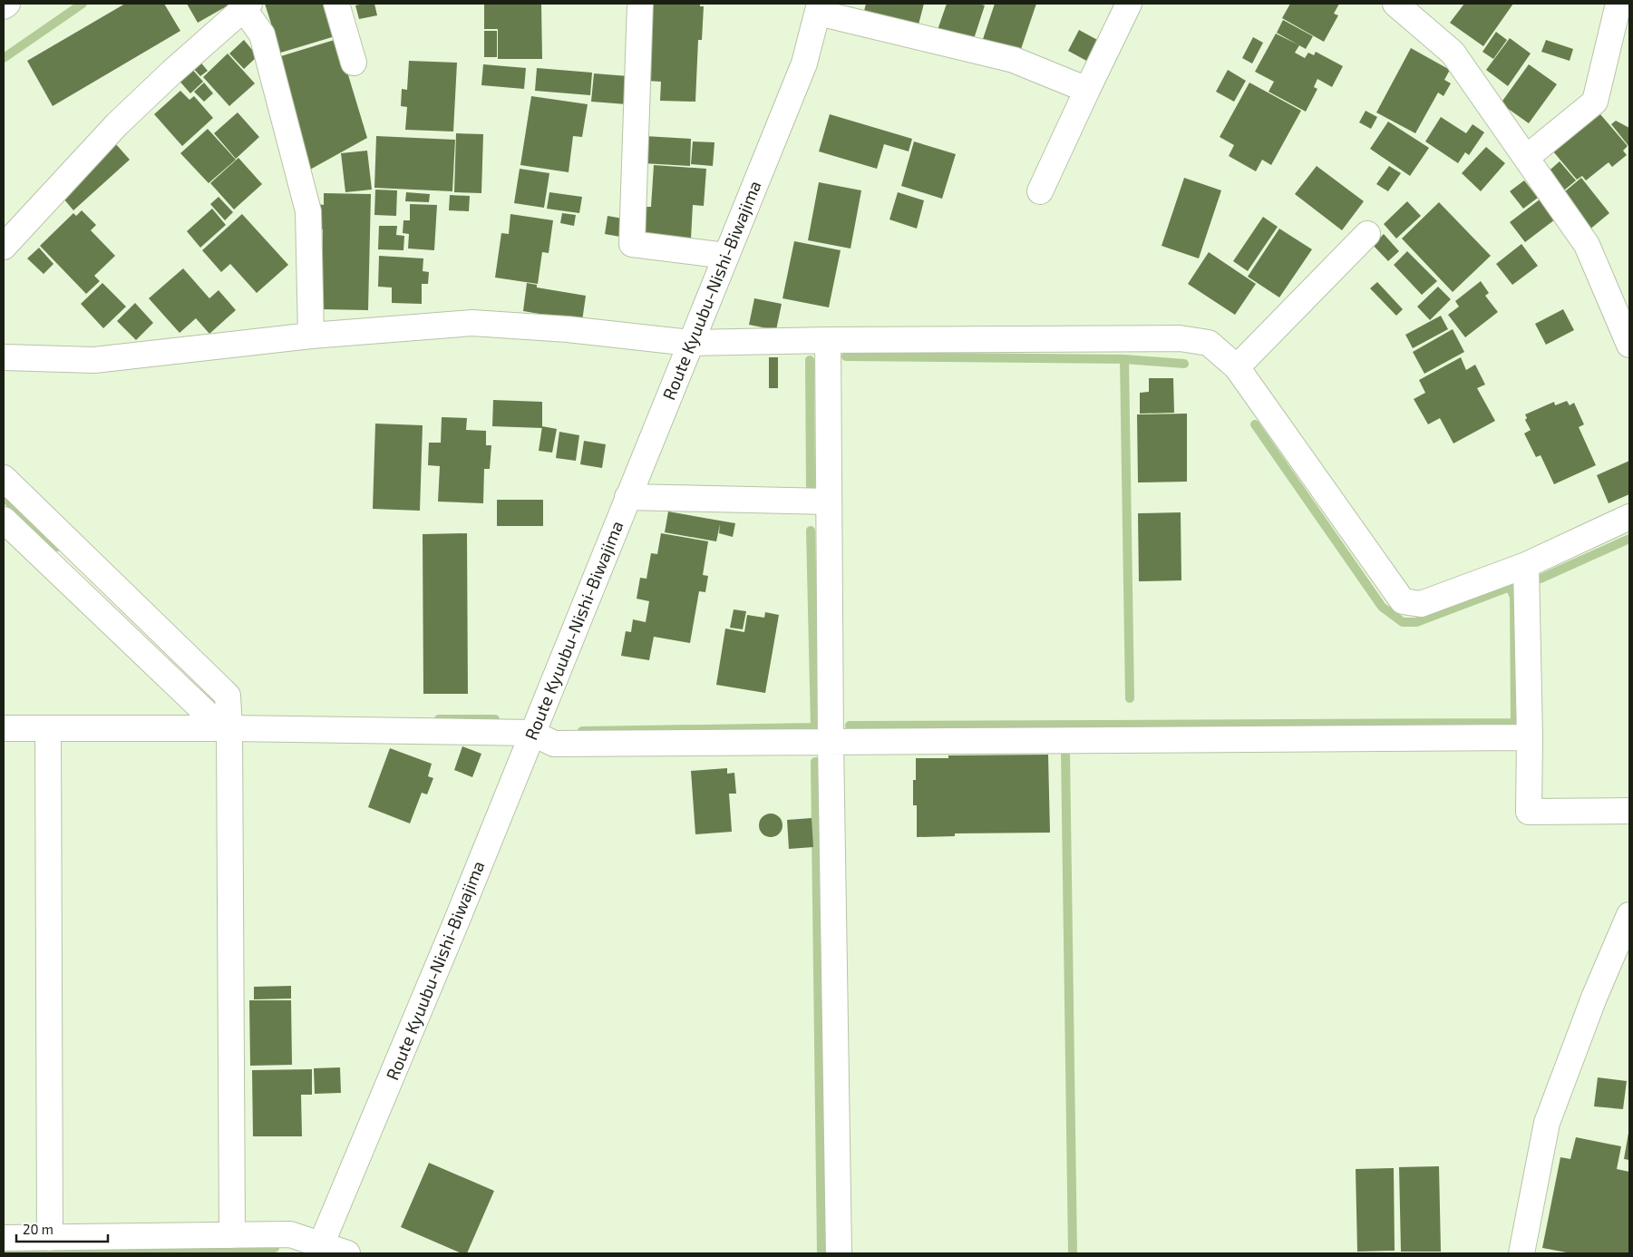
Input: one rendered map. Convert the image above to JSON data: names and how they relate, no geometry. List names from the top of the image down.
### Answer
{
  "streets": {
    "street": ["Route Kyuubu-Nishi-Biwajima"]
  },
  "scale_bar": "20 m"
}
